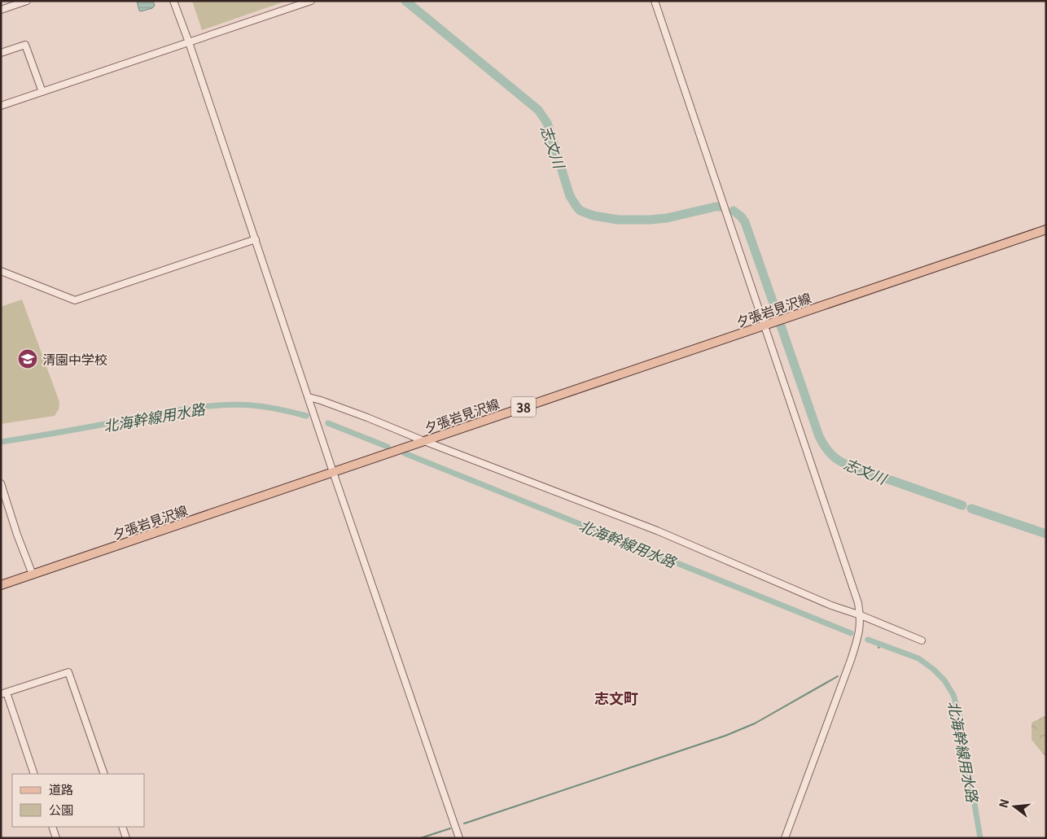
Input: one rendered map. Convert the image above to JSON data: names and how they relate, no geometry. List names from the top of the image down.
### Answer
{
  "streets": {
    "main road": ["夕張岩見沢線", "38"]
  },
  "districts": ["志文町"],
  "water": ["志文川", "北海幹線用水路"],
  "places": {
    "school or university": ["清園中学校"]
  },
  "legend": ["道路", "公園"],
  "north": "left"
}
